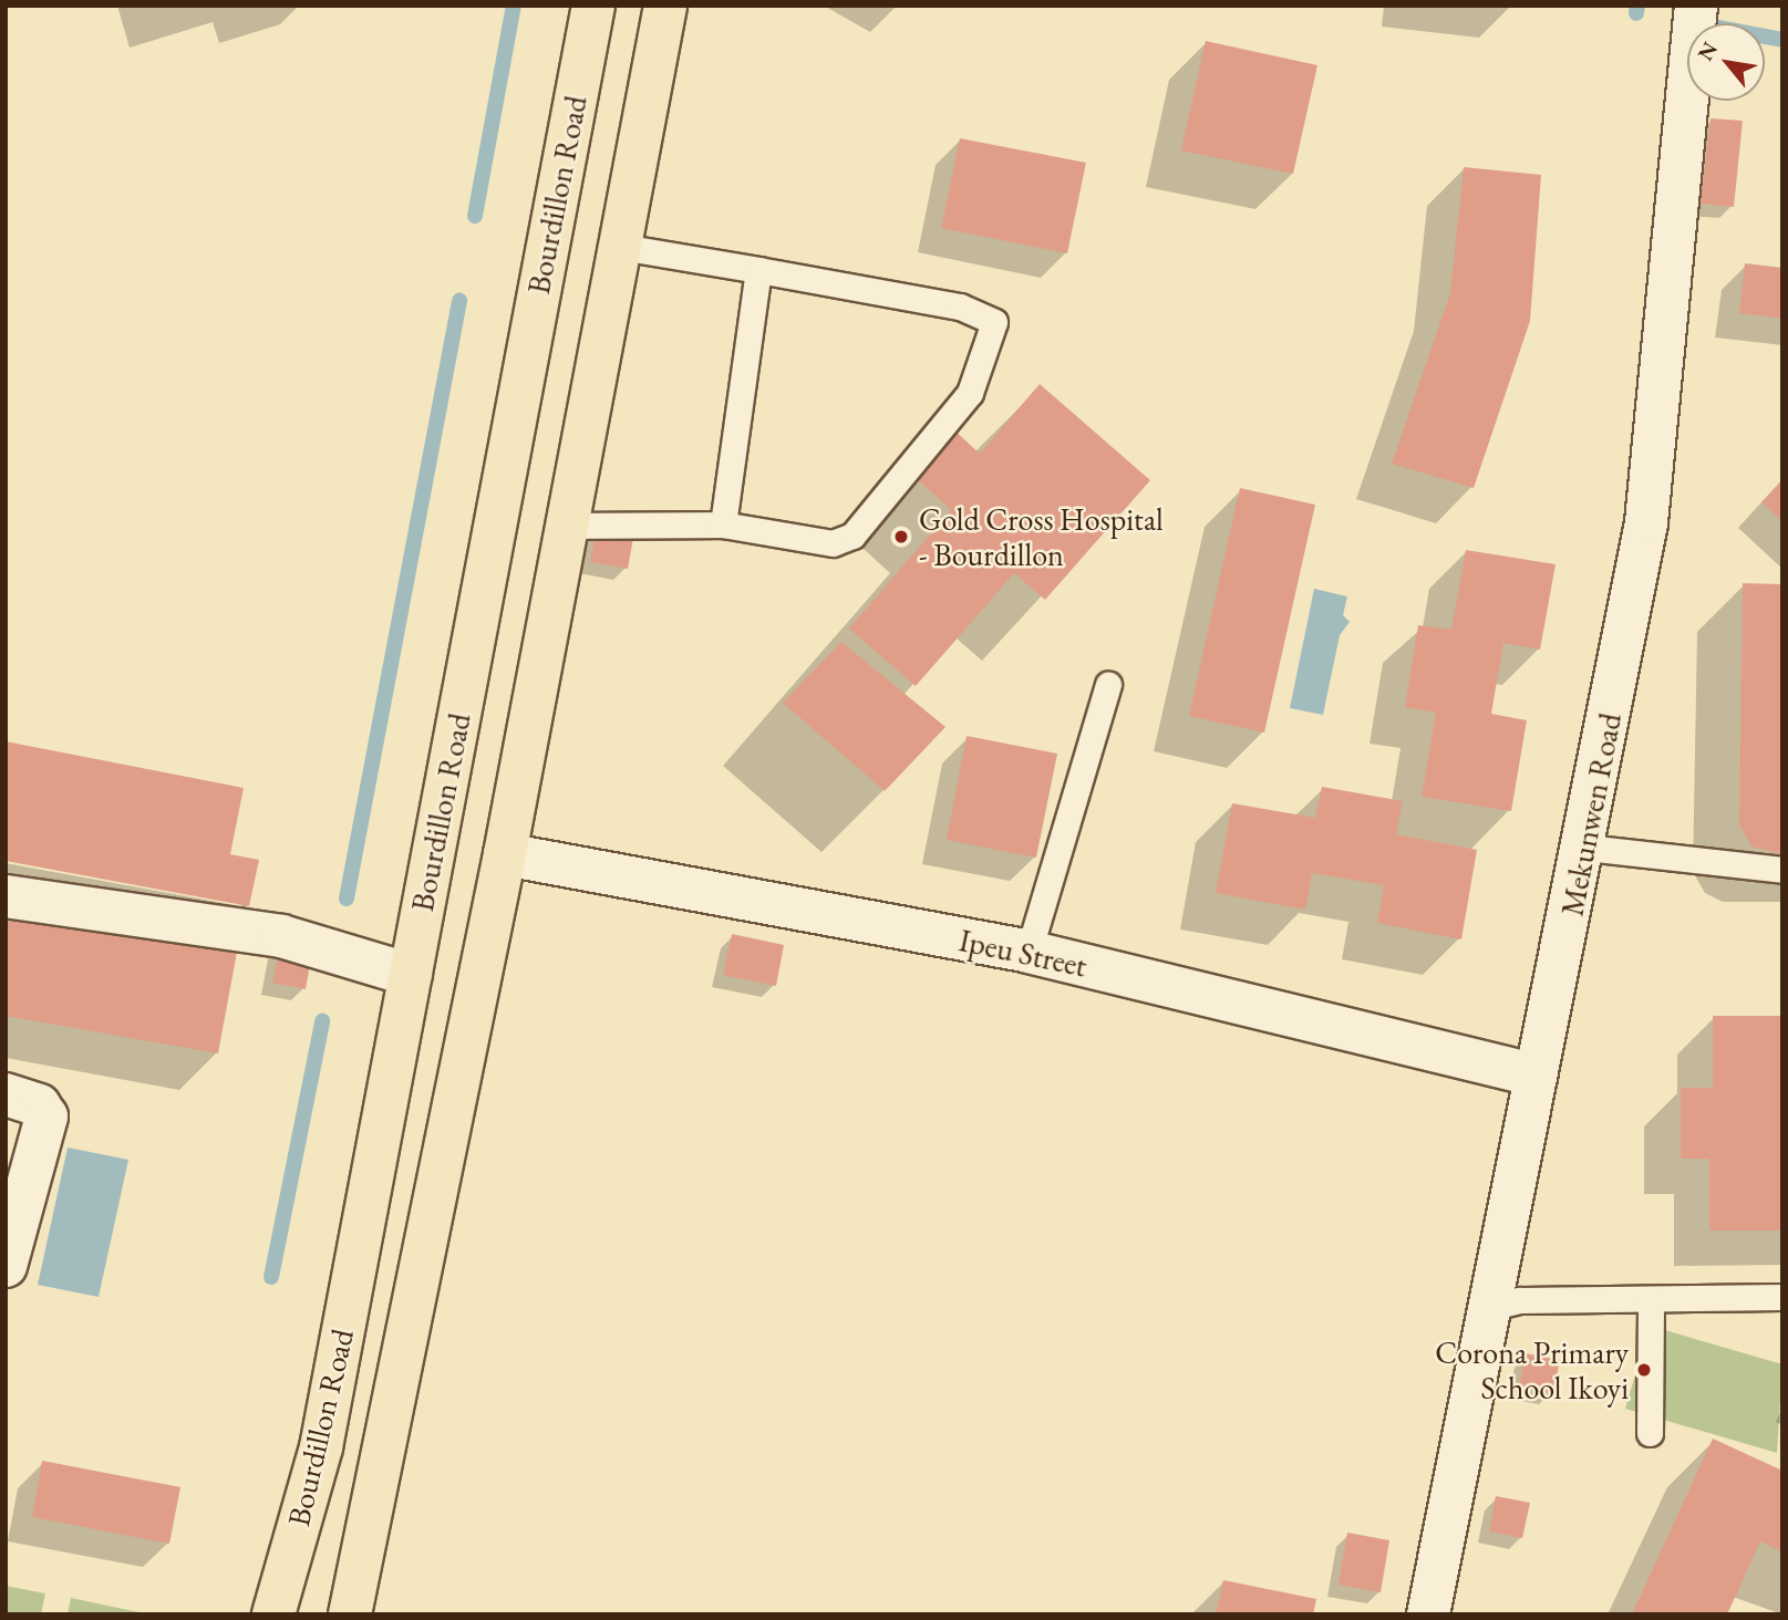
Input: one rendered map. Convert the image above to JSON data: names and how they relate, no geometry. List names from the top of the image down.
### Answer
{
  "streets": {
    "main road": ["Bourdillon Road"],
    "street": ["Mekunwen Road", "Ipeu Street"]
  },
  "crossings": [
    ["Bourdillon Road", "Ipeu Street"],
    ["Mekunwen Road", "Ipeu Street"]
  ],
  "places": ["Gold Cross Hospital - Bourdillon", "Corona Primary School Ikoyi"],
  "north": "top left"
}
